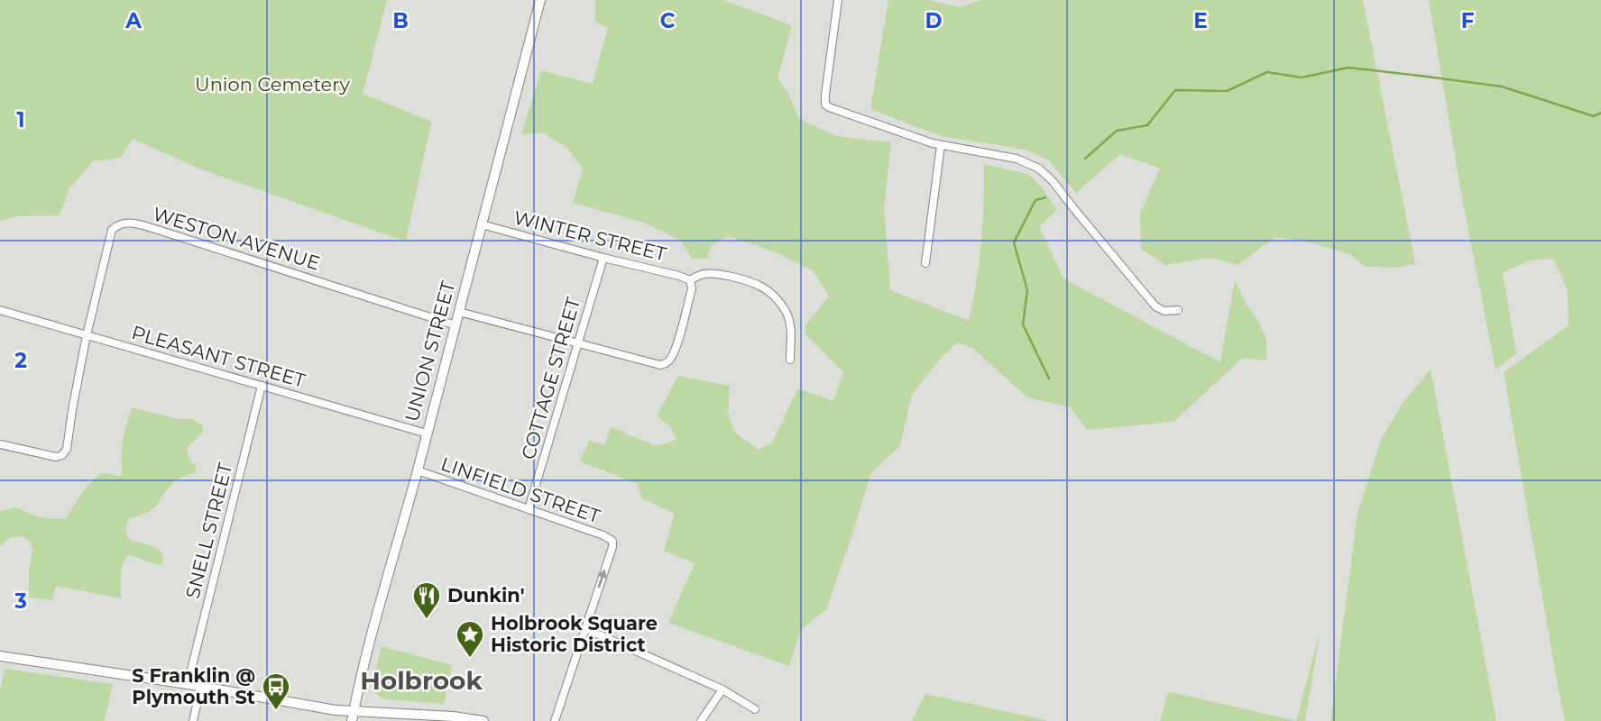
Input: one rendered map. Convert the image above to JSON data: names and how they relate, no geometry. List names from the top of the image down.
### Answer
{
  "streets": {
    "main road": ["UNION STREET"],
    "street": [
      "WINTER STREET",
      "WESTON AVENUE",
      "PLEASANT STREET",
      "COTTAGE STREET",
      "LINFIELD STREET",
      "SNELL STREET"
    ]
  },
  "crossings": [
    ["WINTER STREET", "UNION STREET"],
    ["WINTER STREET", "COTTAGE STREET"],
    ["WESTON AVENUE", "UNION STREET"],
    ["WESTON AVENUE", "PLEASANT STREET"],
    ["UNION STREET", "PLEASANT STREET"],
    ["UNION STREET", "LINFIELD STREET"],
    ["PLEASANT STREET", "SNELL STREET"],
    ["COTTAGE STREET", "LINFIELD STREET"]
  ],
  "districts": ["Holbrook"],
  "parks": ["Union Cemetery"],
  "places": {
    "restaurant": ["Dunkin'"],
    "place": ["Holbrook Square Historic District"],
    "bus stop": ["S Franklin @ Plymouth St"]
  },
  "grid": {
    "columns": [
      "A",
      "B",
      "C",
      "D",
      "E",
      "F"
    ],
    "rows": ["1", "2", "3"]
  }
}
